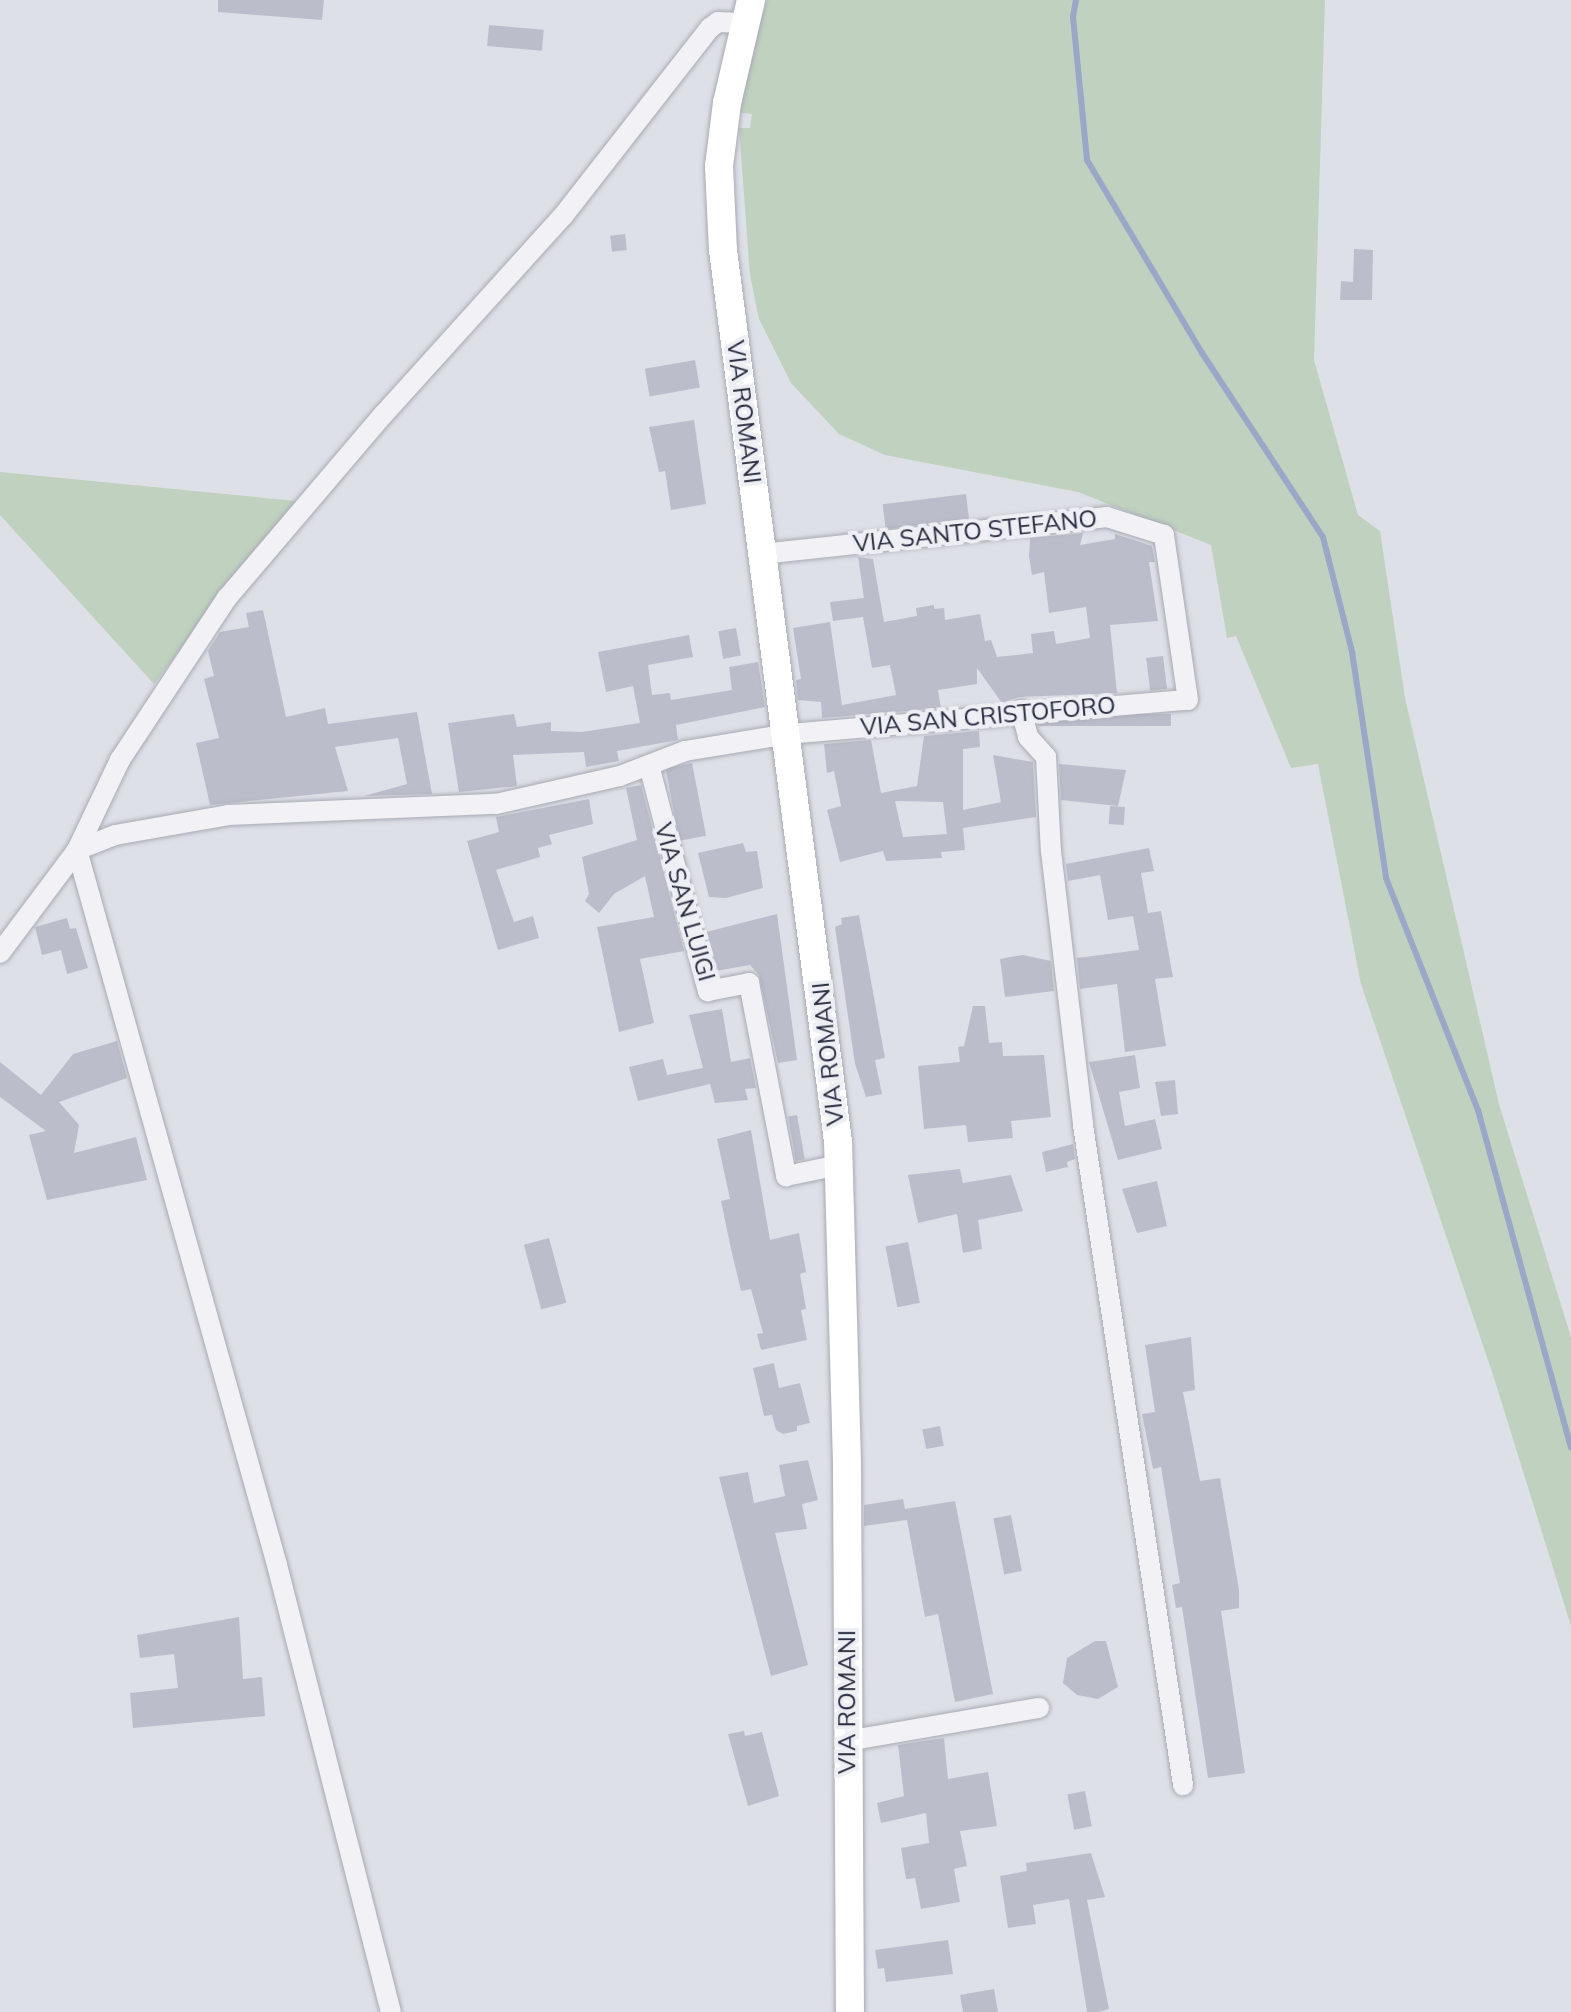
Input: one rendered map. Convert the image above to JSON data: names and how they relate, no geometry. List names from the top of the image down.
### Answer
{
  "streets": {
    "street": [
      "VIA ROMANI",
      "VIA SANTO STEFANO",
      "VIA SAN CRISTOFORO",
      "VIA SAN LUIGI"
    ]
  },
  "crossings": [
    ["VIA ROMANI", "VIA SANTO STEFANO"],
    ["VIA ROMANI", "VIA SAN CRISTOFORO"],
    ["VIA ROMANI", "VIA SAN LUIGI"],
    ["VIA SANTO STEFANO", "VIA SAN CRISTOFORO"],
    ["VIA SAN CRISTOFORO", "VIA SAN LUIGI"]
  ]
}
